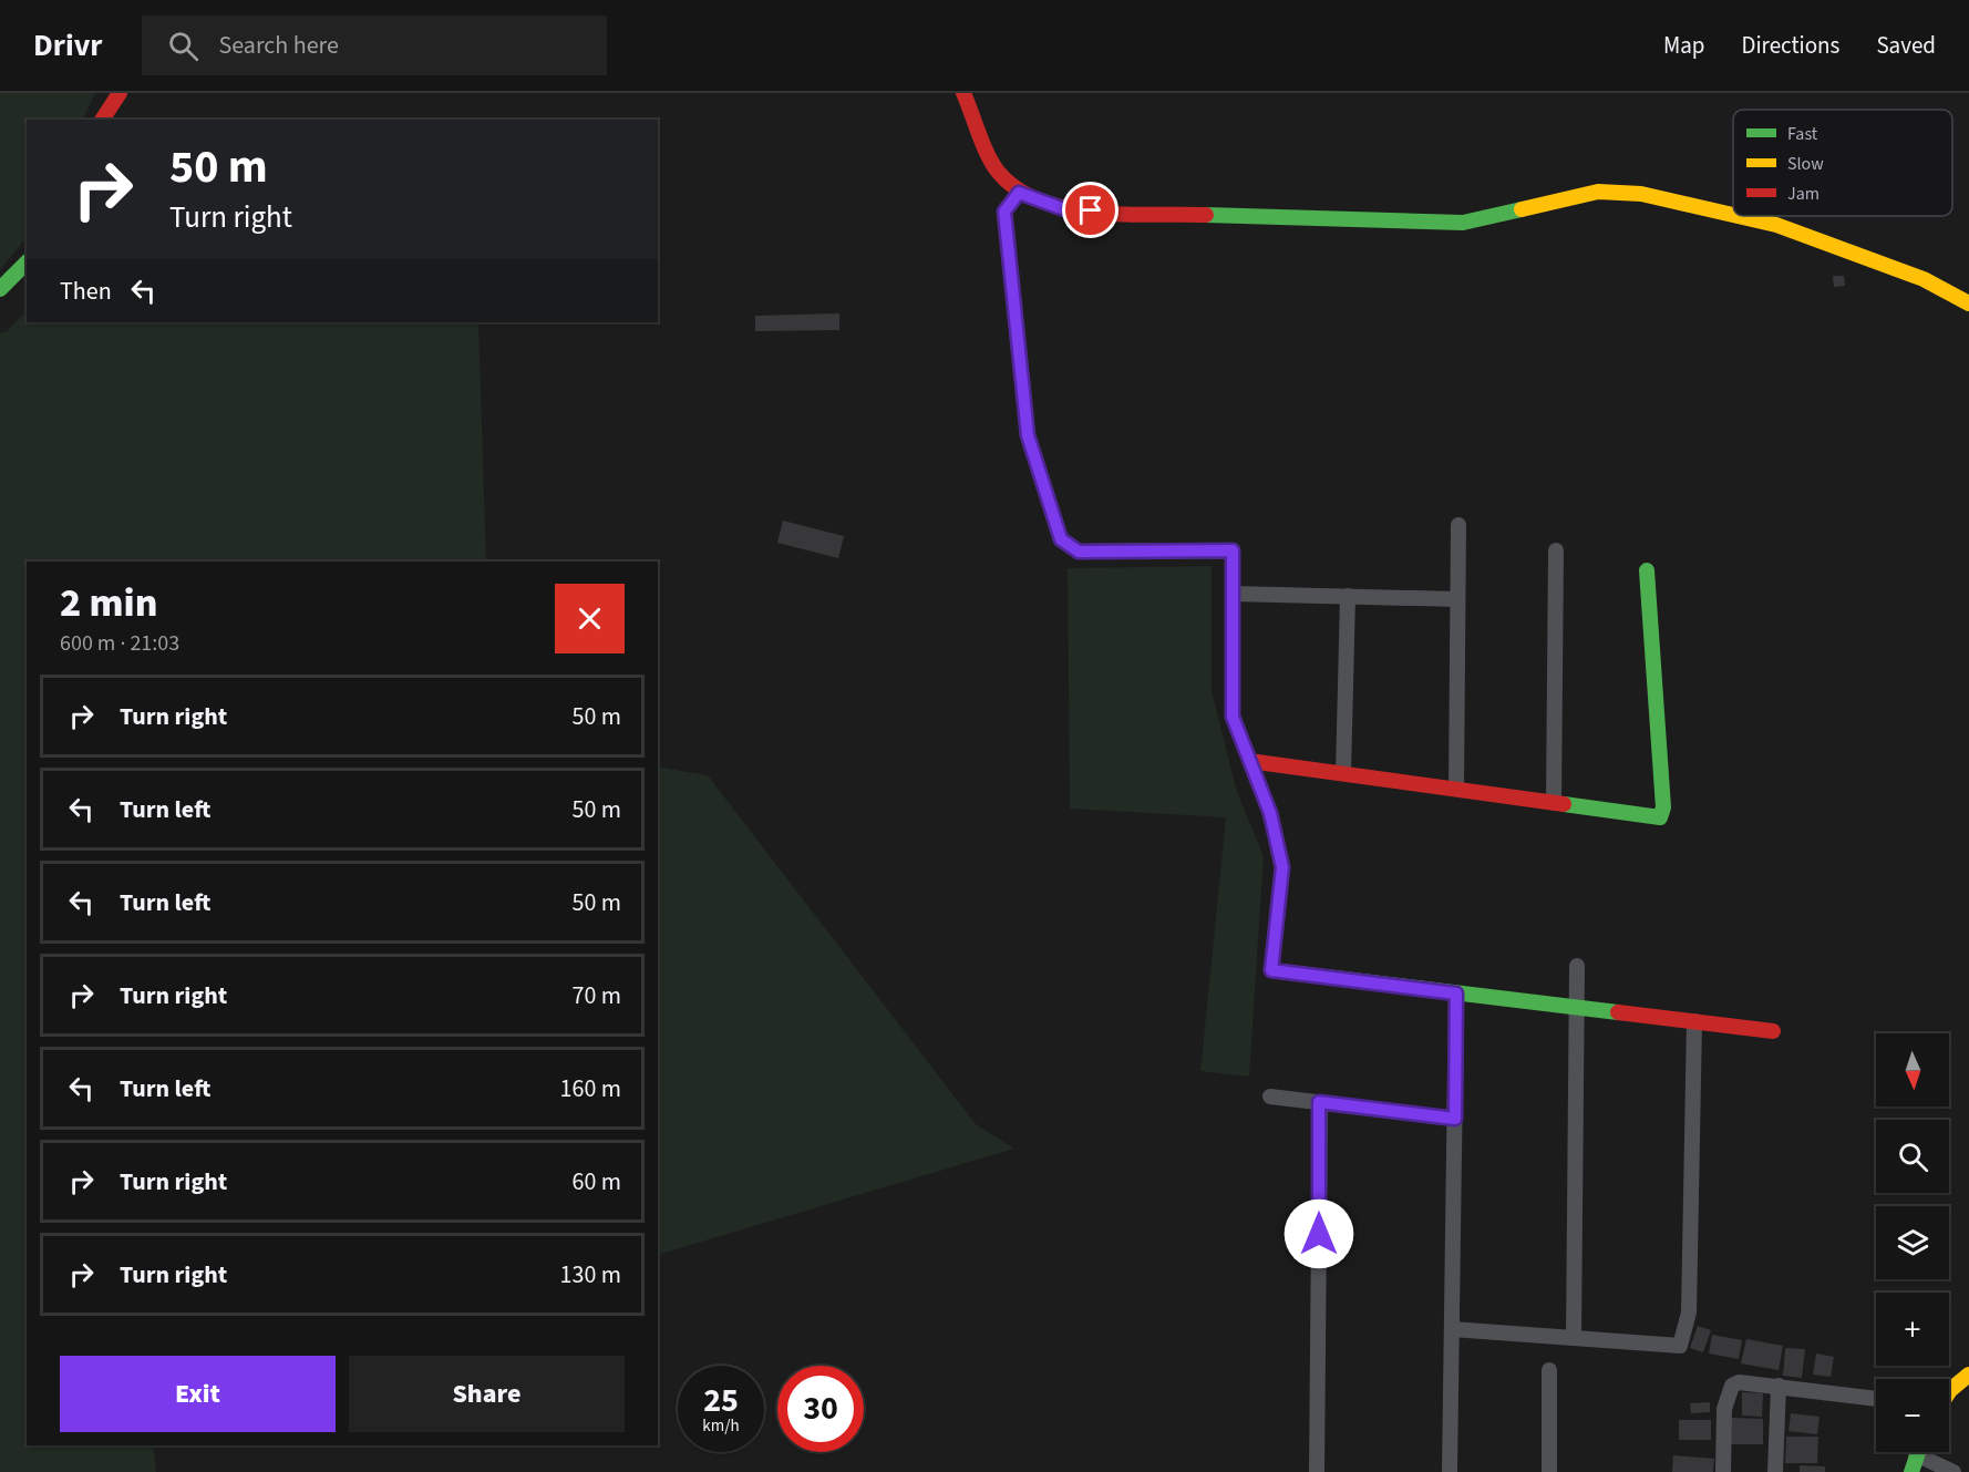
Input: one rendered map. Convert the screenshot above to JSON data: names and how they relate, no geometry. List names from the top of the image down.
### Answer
{
  "legend": ["Fast", "Slow", "Jam"],
  "north": "bottom",
  "page": {
    "header": "Drivr",
    "search": "Search here",
    "nav": ["Map", "Directions", "Saved"],
    "turn": ["50 m", "Turn right"],
    "then": "Then",
    "heading": ["2 min", "600 m · 21:03"],
    "list": [
      {
        "name": "Turn right",
        "value": "50 m"
      },
      {
        "name": "Turn left",
        "value": "50 m"
      },
      {
        "name": "Turn left",
        "value": "50 m"
      },
      {
        "name": "Turn right",
        "value": "70 m"
      },
      {
        "name": "Turn left",
        "value": "160 m"
      },
      {
        "name": "Turn right",
        "value": "60 m"
      },
      {
        "name": "Turn right",
        "value": "130 m"
      }
    ],
    "map_buttons": ["+", "−"],
    "buttons": ["Exit", "Share"],
    "speed": "25 km/h",
    "limit": "30"
  }
}
